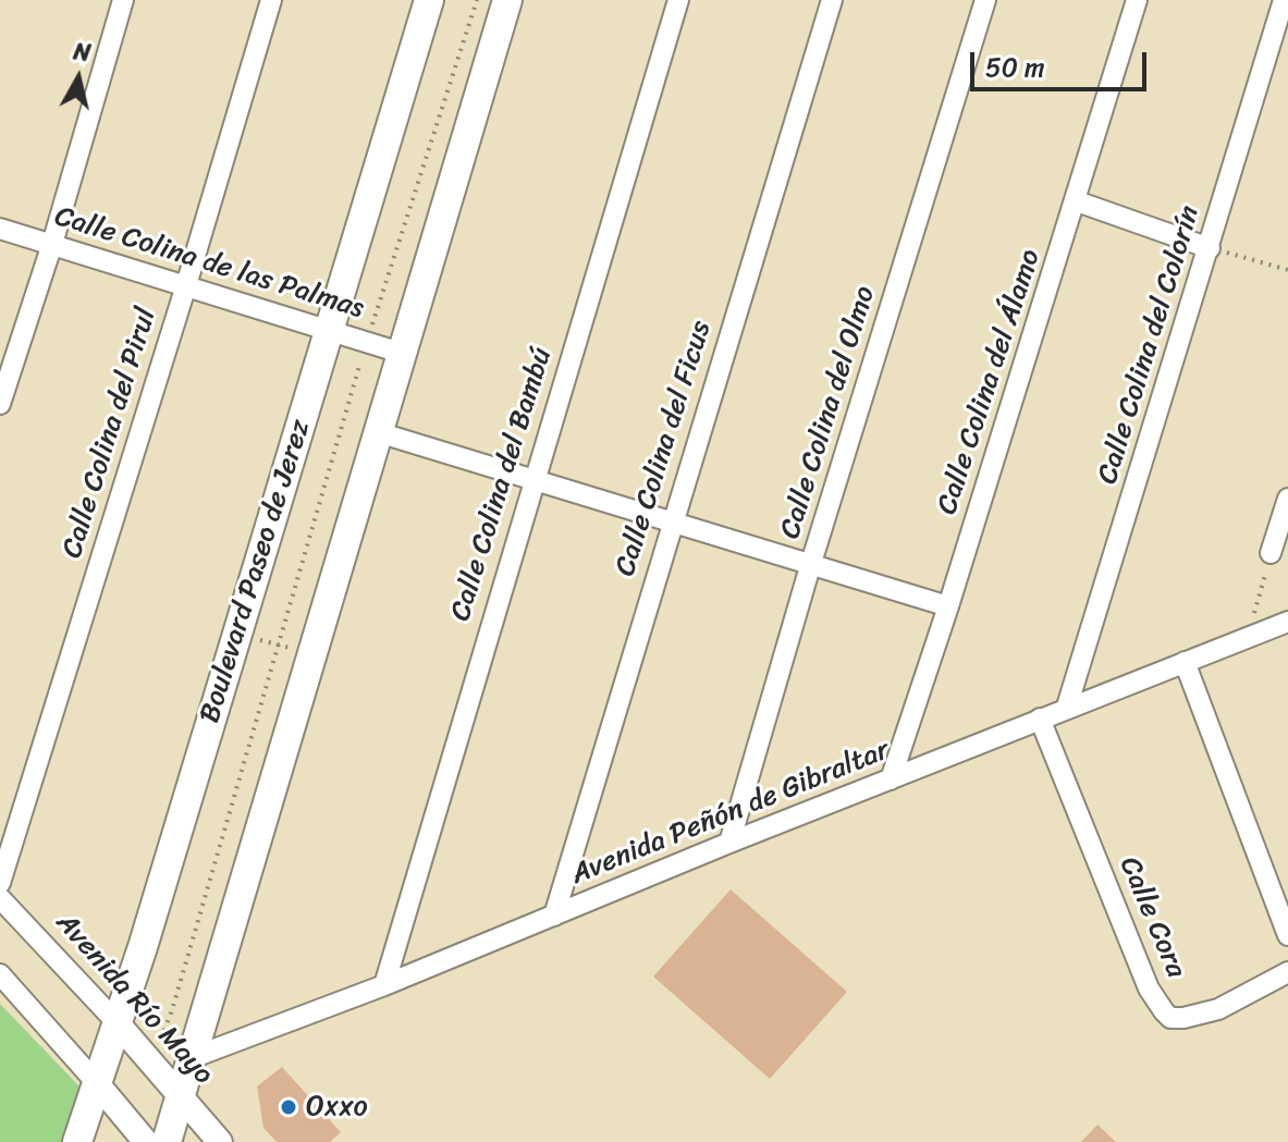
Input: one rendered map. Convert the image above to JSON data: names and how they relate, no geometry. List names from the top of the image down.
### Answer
{
  "streets": {
    "main road": ["Boulevard Paseo de Jerez"],
    "street": [
      "Calle Colina de las Palmas",
      "Calle Colina del Colorín",
      "Calle Colina del Álamo",
      "Calle Colina del Olmo",
      "Calle Colina del Pirul",
      "Calle Colina del Ficus",
      "Calle Colina del Bambú",
      "Avenida Peñón de Gibraltar",
      "Calle Cora",
      "Avenida Río Mayo"
    ]
  },
  "crossings": [
    ["Calle Colina de las Palmas", "Calle Colina del Pirul"],
    ["Calle Colina de las Palmas", "Boulevard Paseo de Jerez"],
    ["Calle Colina del Colorín", "Avenida Peñón de Gibraltar"],
    ["Calle Colina del Álamo", "Avenida Peñón de Gibraltar"],
    ["Calle Colina del Olmo", "Avenida Peñón de Gibraltar"],
    ["Calle Colina del Ficus", "Avenida Peñón de Gibraltar"],
    ["Calle Colina del Bambú", "Avenida Peñón de Gibraltar"],
    ["Boulevard Paseo de Jerez", "Avenida Río Mayo"],
    ["Avenida Peñón de Gibraltar", "Calle Cora"]
  ],
  "places": ["Oxxo"],
  "scale_bar": "50 m",
  "north": "top"
}
